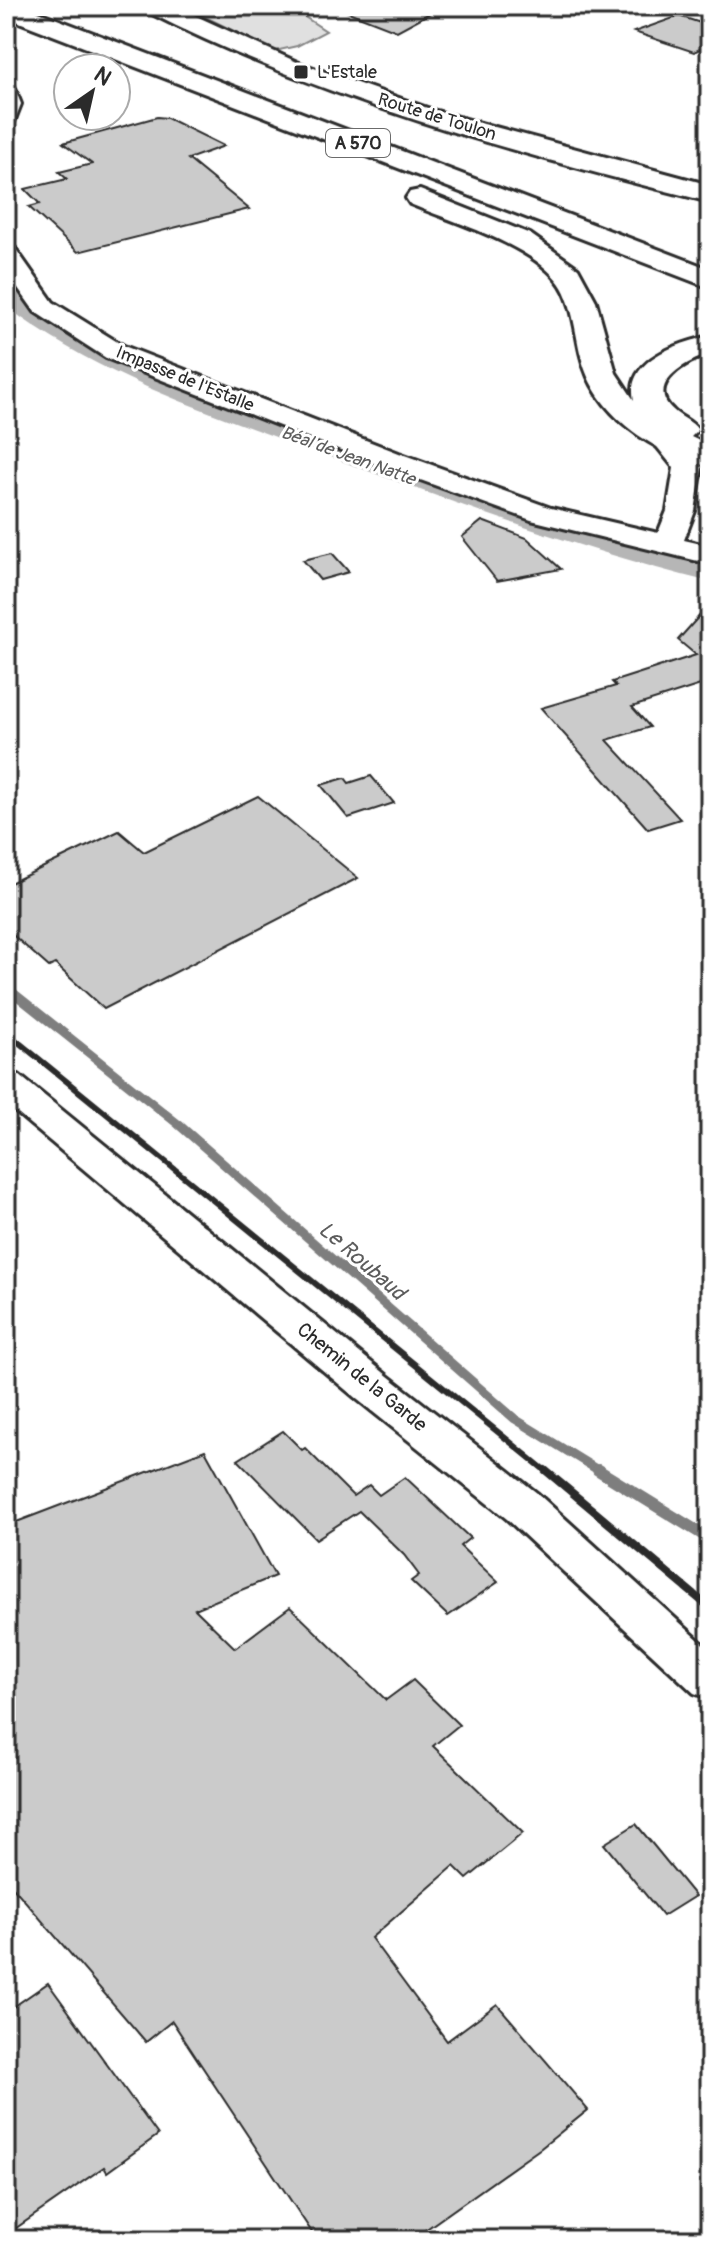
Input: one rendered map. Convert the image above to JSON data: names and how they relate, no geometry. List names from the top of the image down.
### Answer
{
  "streets": {
    "main road": ["Route de Toulon", "A 570"],
    "street": ["Impasse de l'Estalle", "Chemin de la Garde"]
  },
  "water": ["Béal de Jean Natte", "Le Roubaud"],
  "places": {
    "transit": ["L'Estale"]
  },
  "north": "top right"
}
